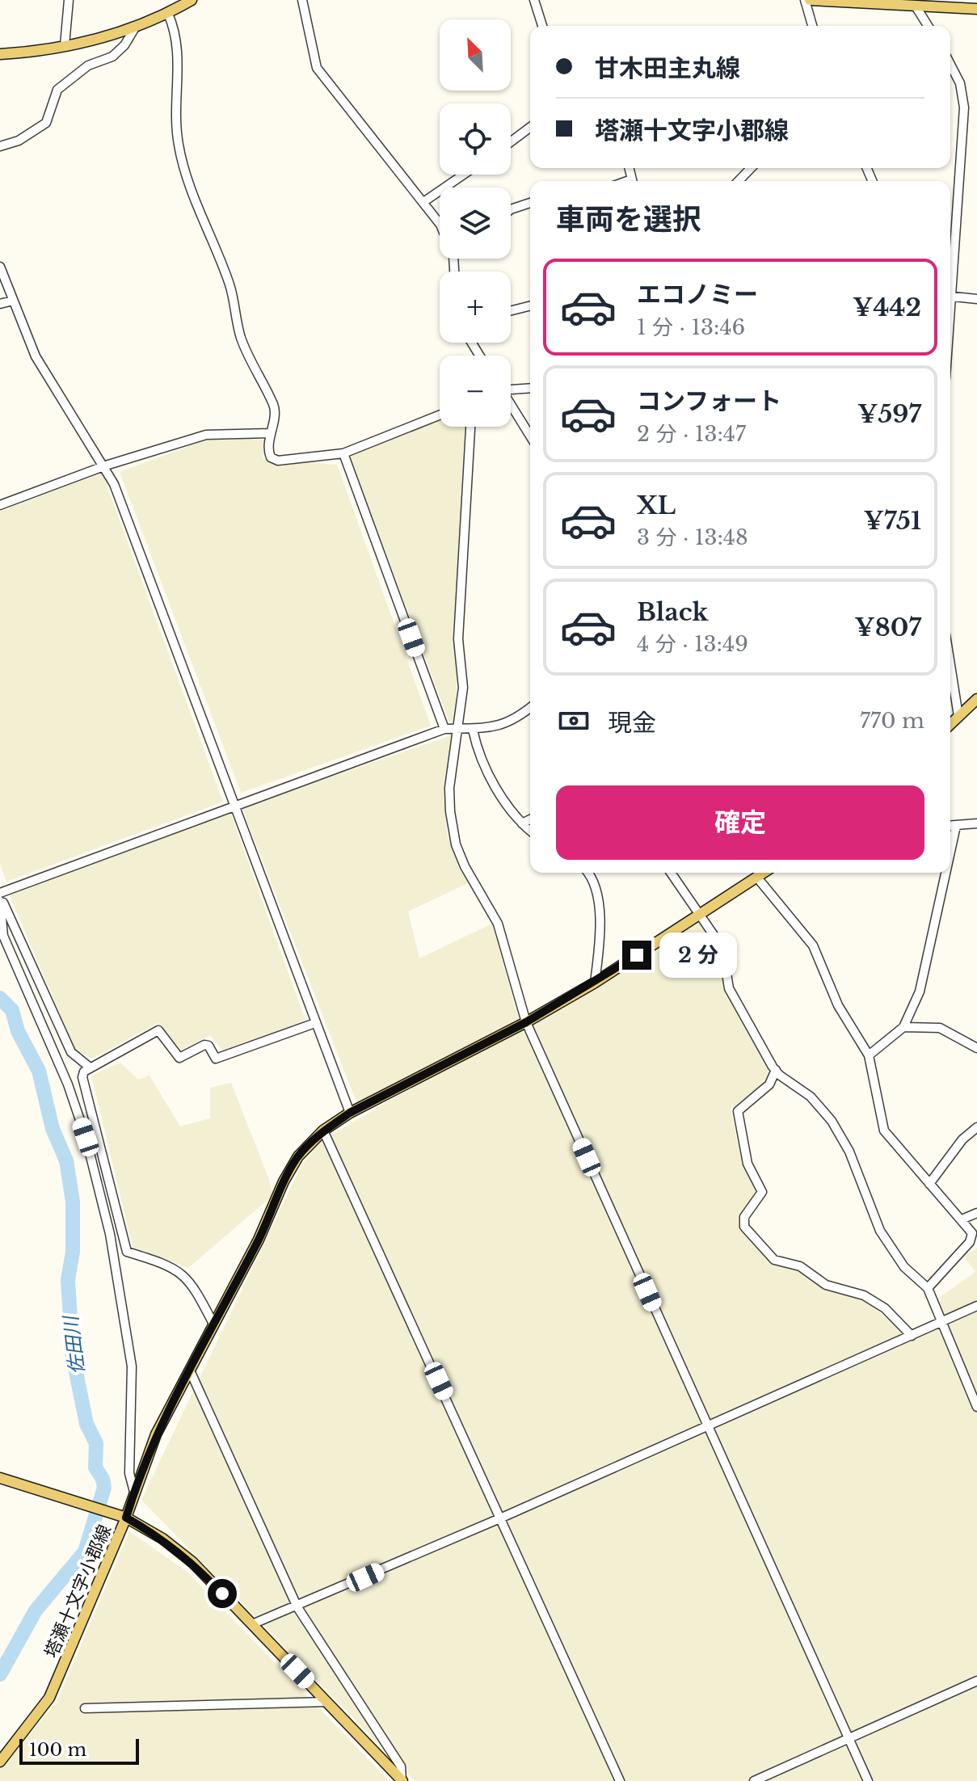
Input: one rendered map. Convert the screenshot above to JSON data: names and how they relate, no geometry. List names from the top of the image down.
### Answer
{
  "streets": {
    "main road": ["塔瀬十文字小郡線"]
  },
  "water": ["佐田川"],
  "scale_bar": "100 m",
  "north": "top left",
  "page": {
    "map_buttons": ["+", "−"],
    "banner": ["甘木田主丸線", "塔瀬十文字小郡線"],
    "heading": "車両を選択",
    "list": [
      {
        "name": "エコノミー",
        "note": "1 分 · 13:46",
        "value": "¥442"
      },
      {
        "name": "コンフォート",
        "note": "2 分 · 13:47",
        "value": "¥597"
      },
      {
        "name": "XL",
        "note": "3 分 · 13:48",
        "value": "¥751"
      },
      {
        "name": "Black",
        "note": "4 分 · 13:49",
        "value": "¥807"
      }
    ],
    "pay": ["現金", "770 m"],
    "buttons": "確定",
    "bubble": "2 分",
    "scale": "100 m"
  }
}
